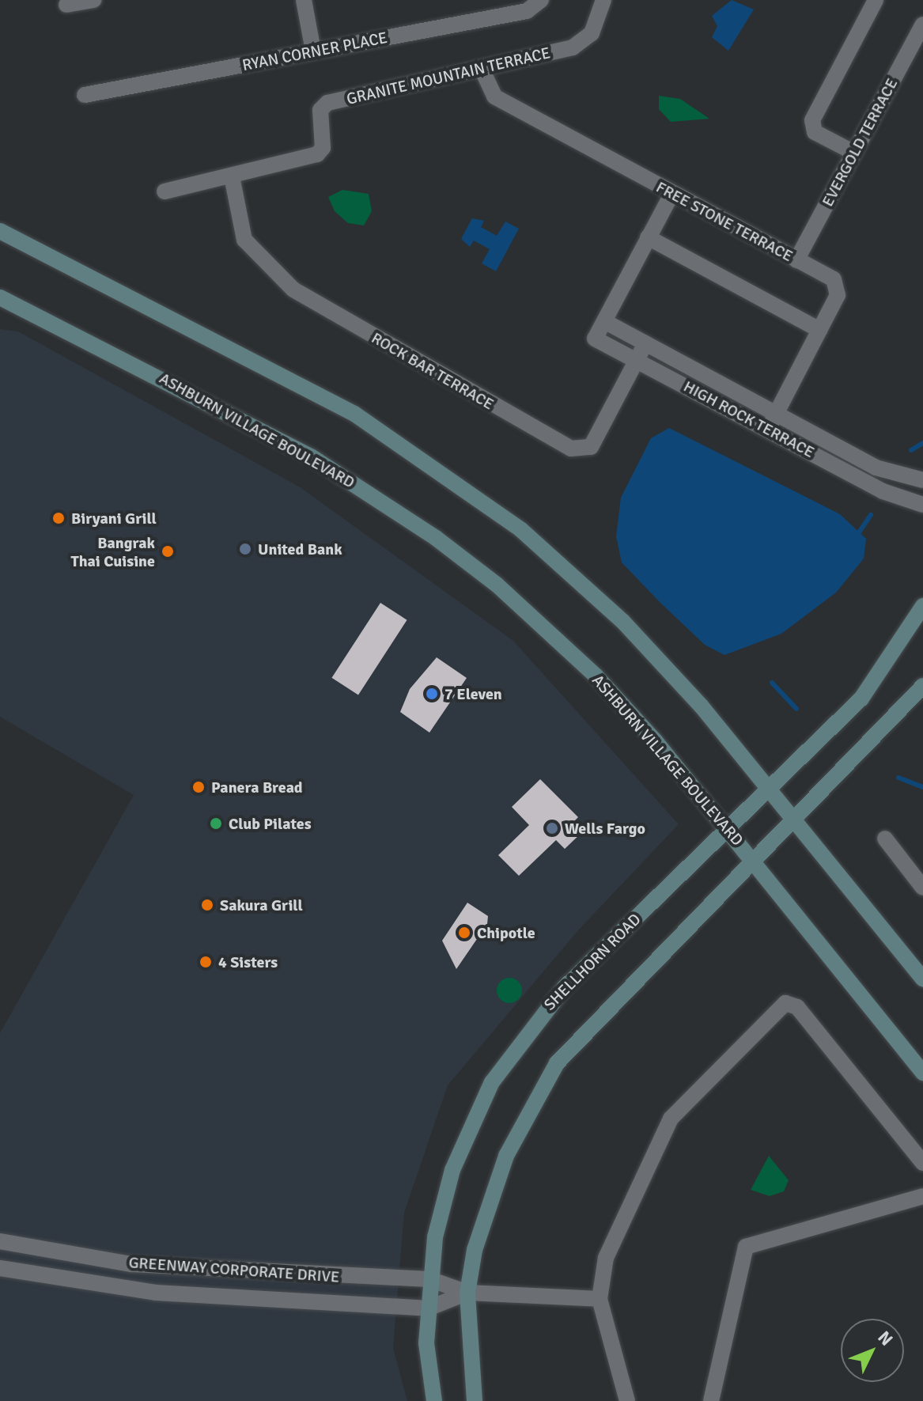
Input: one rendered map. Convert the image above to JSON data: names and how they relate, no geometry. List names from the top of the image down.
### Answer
{
  "streets": {
    "main road": ["ASHBURN VILLAGE BOULEVARD", "SHELLHORN ROAD"],
    "street": [
      "RYAN CORNER PLACE",
      "GRANITE MOUNTAIN TERRACE",
      "EVERGOLD TERRACE",
      "FREE STONE TERRACE",
      "ROCK BAR TERRACE",
      "HIGH ROCK TERRACE",
      "GREENWAY CORPORATE DRIVE"
    ]
  },
  "crossings": [
    ["GRANITE MOUNTAIN TERRACE", "FREE STONE TERRACE"],
    ["GRANITE MOUNTAIN TERRACE", "ROCK BAR TERRACE"],
    ["EVERGOLD TERRACE", "FREE STONE TERRACE"],
    ["FREE STONE TERRACE", "HIGH ROCK TERRACE"],
    ["ROCK BAR TERRACE", "HIGH ROCK TERRACE"],
    ["ASHBURN VILLAGE BOULEVARD", "SHELLHORN ROAD"],
    ["SHELLHORN ROAD", "GREENWAY CORPORATE DRIVE"]
  ],
  "places": [
    "Biryani Grill",
    "United Bank",
    "Bangrak Thai Cuisine",
    "7 Eleven",
    "Panera Bread",
    "Club Pilates",
    "Wells Fargo",
    "Sakura Grill",
    "Chipotle",
    "4 Sisters"
  ],
  "north": "top right"
}
